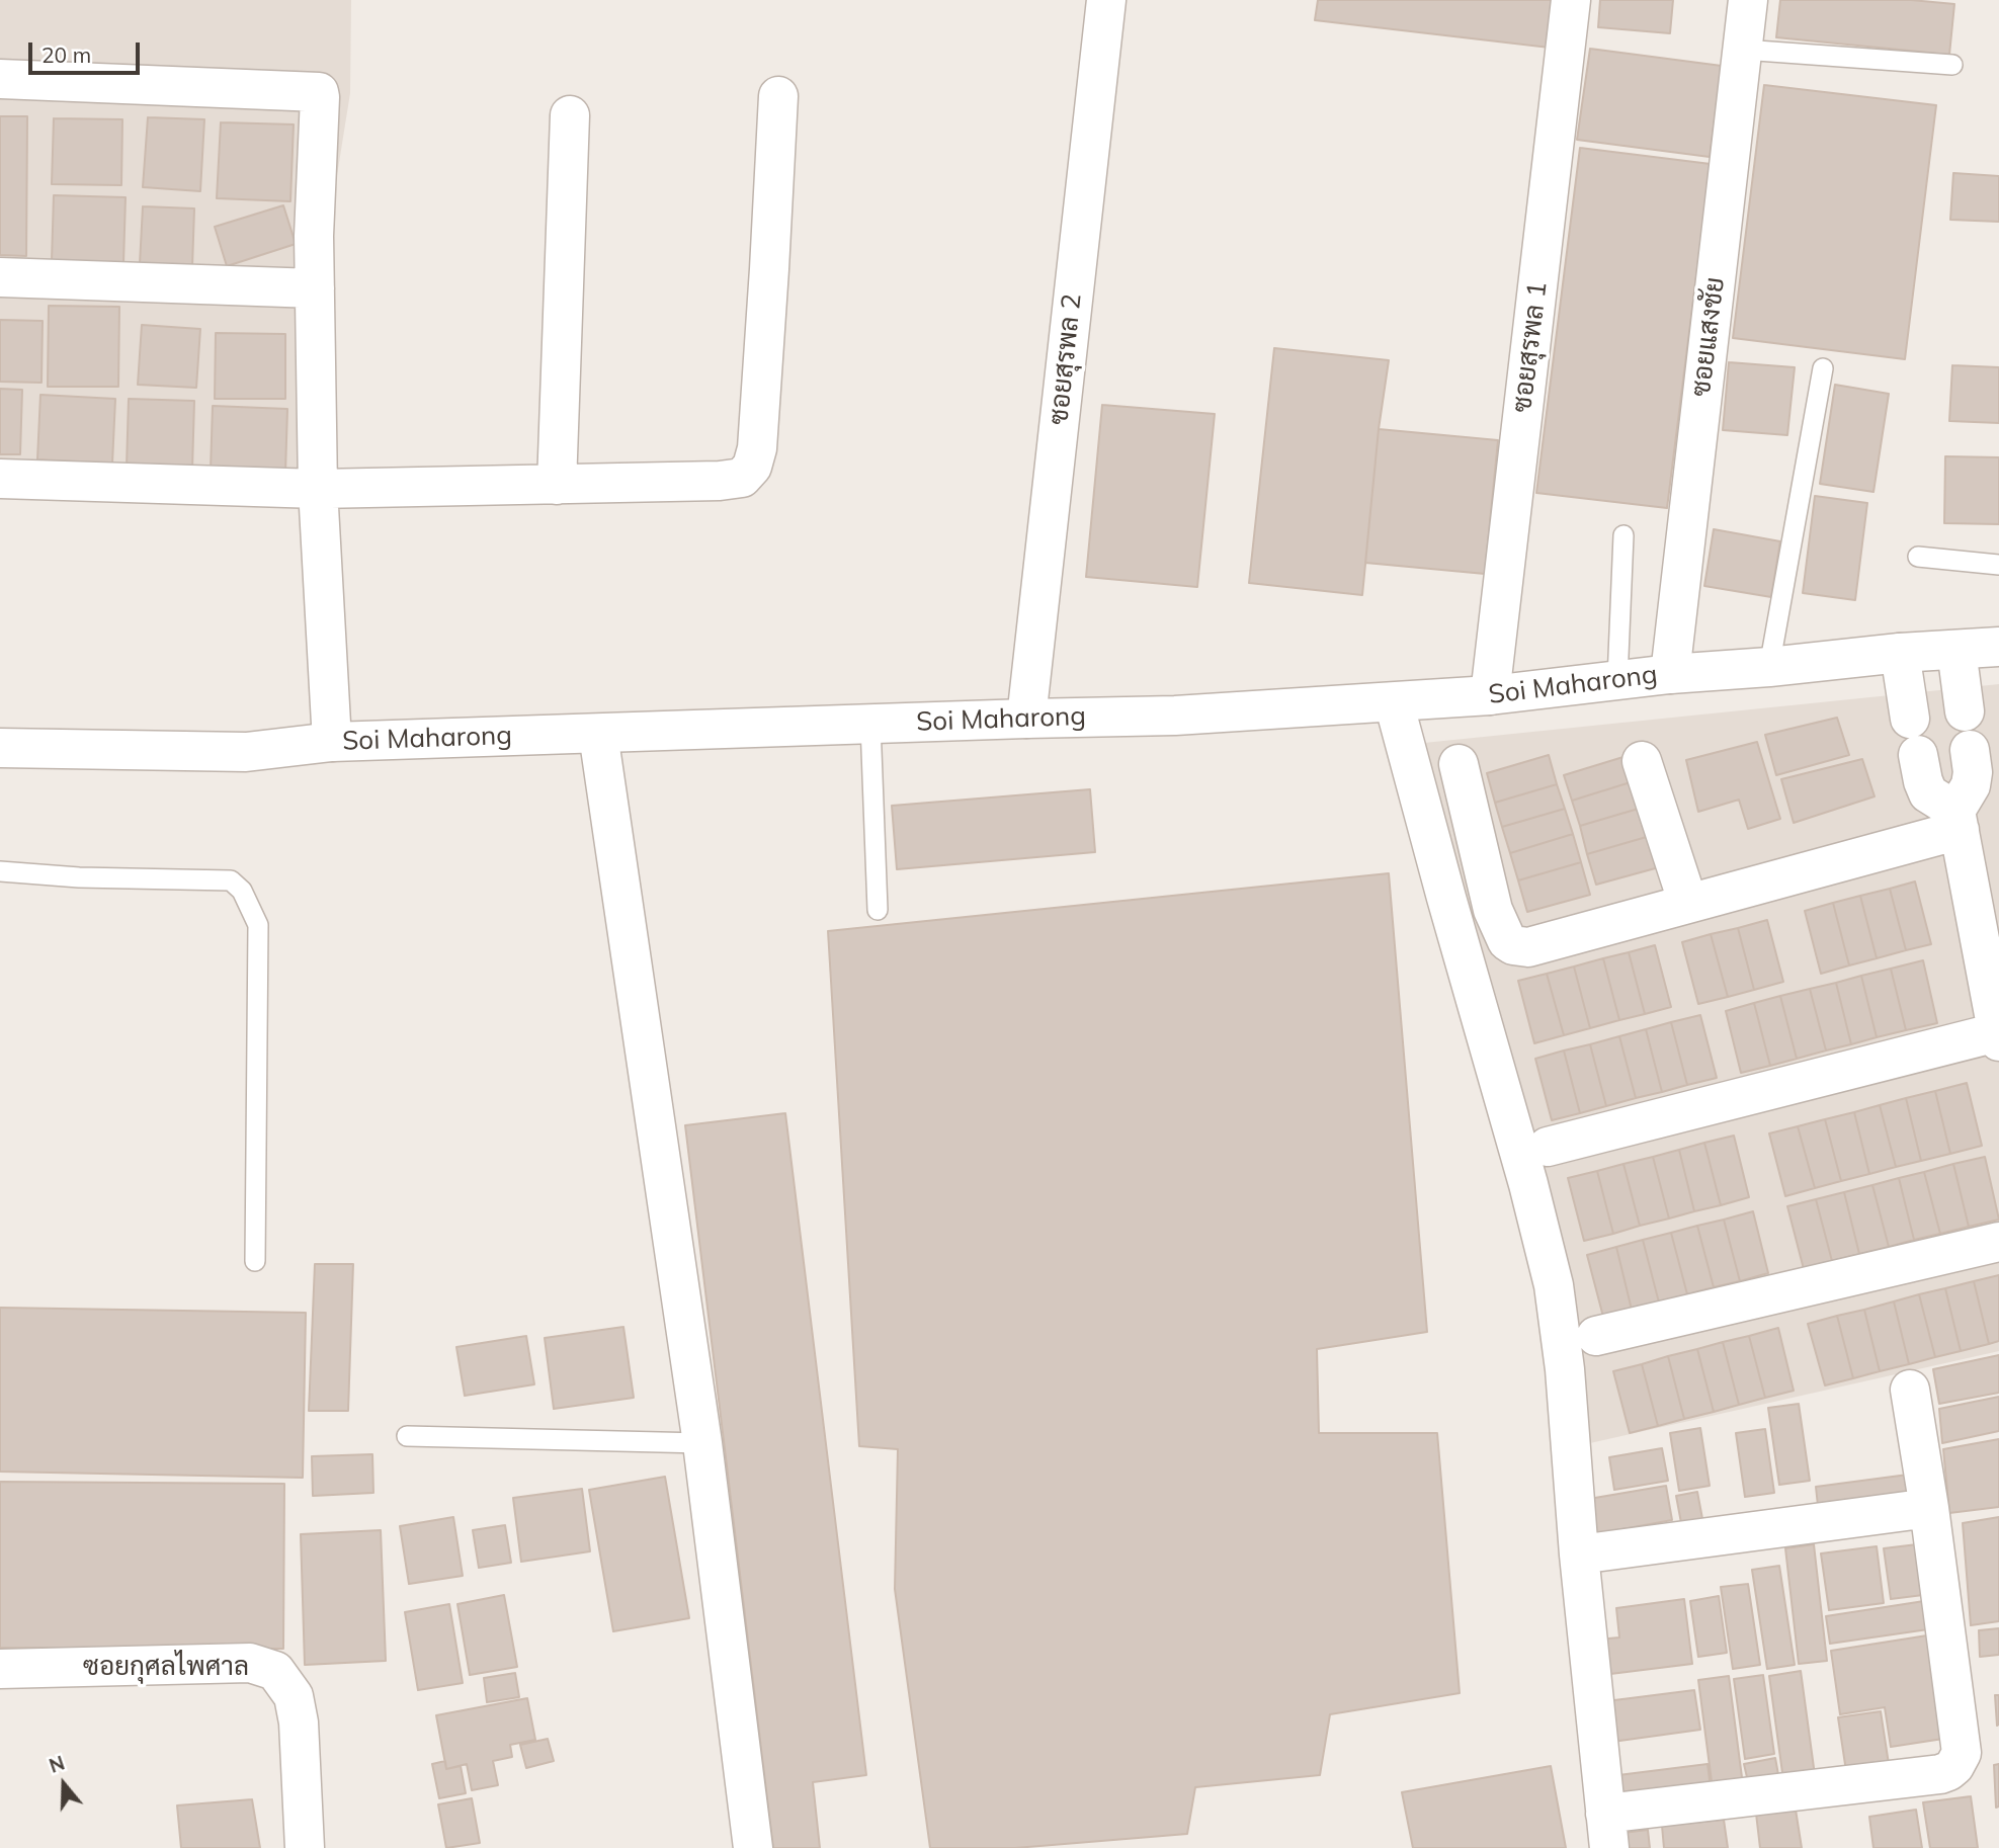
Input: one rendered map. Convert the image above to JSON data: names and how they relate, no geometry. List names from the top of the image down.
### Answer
{
  "streets": {
    "street": [
      "ซอยแสงชัย",
      "ซอยสุรพล 1",
      "ซอยสุรพล 2",
      "Soi Maharong",
      "ซอยกุศลไพศาล"
    ]
  },
  "crossings": [
    ["ซอยแสงชัย", "Soi Maharong"],
    ["ซอยสุรพล 1", "Soi Maharong"],
    ["ซอยสุรพล 2", "Soi Maharong"]
  ],
  "scale_bar": "20 m",
  "north": "top"
}
